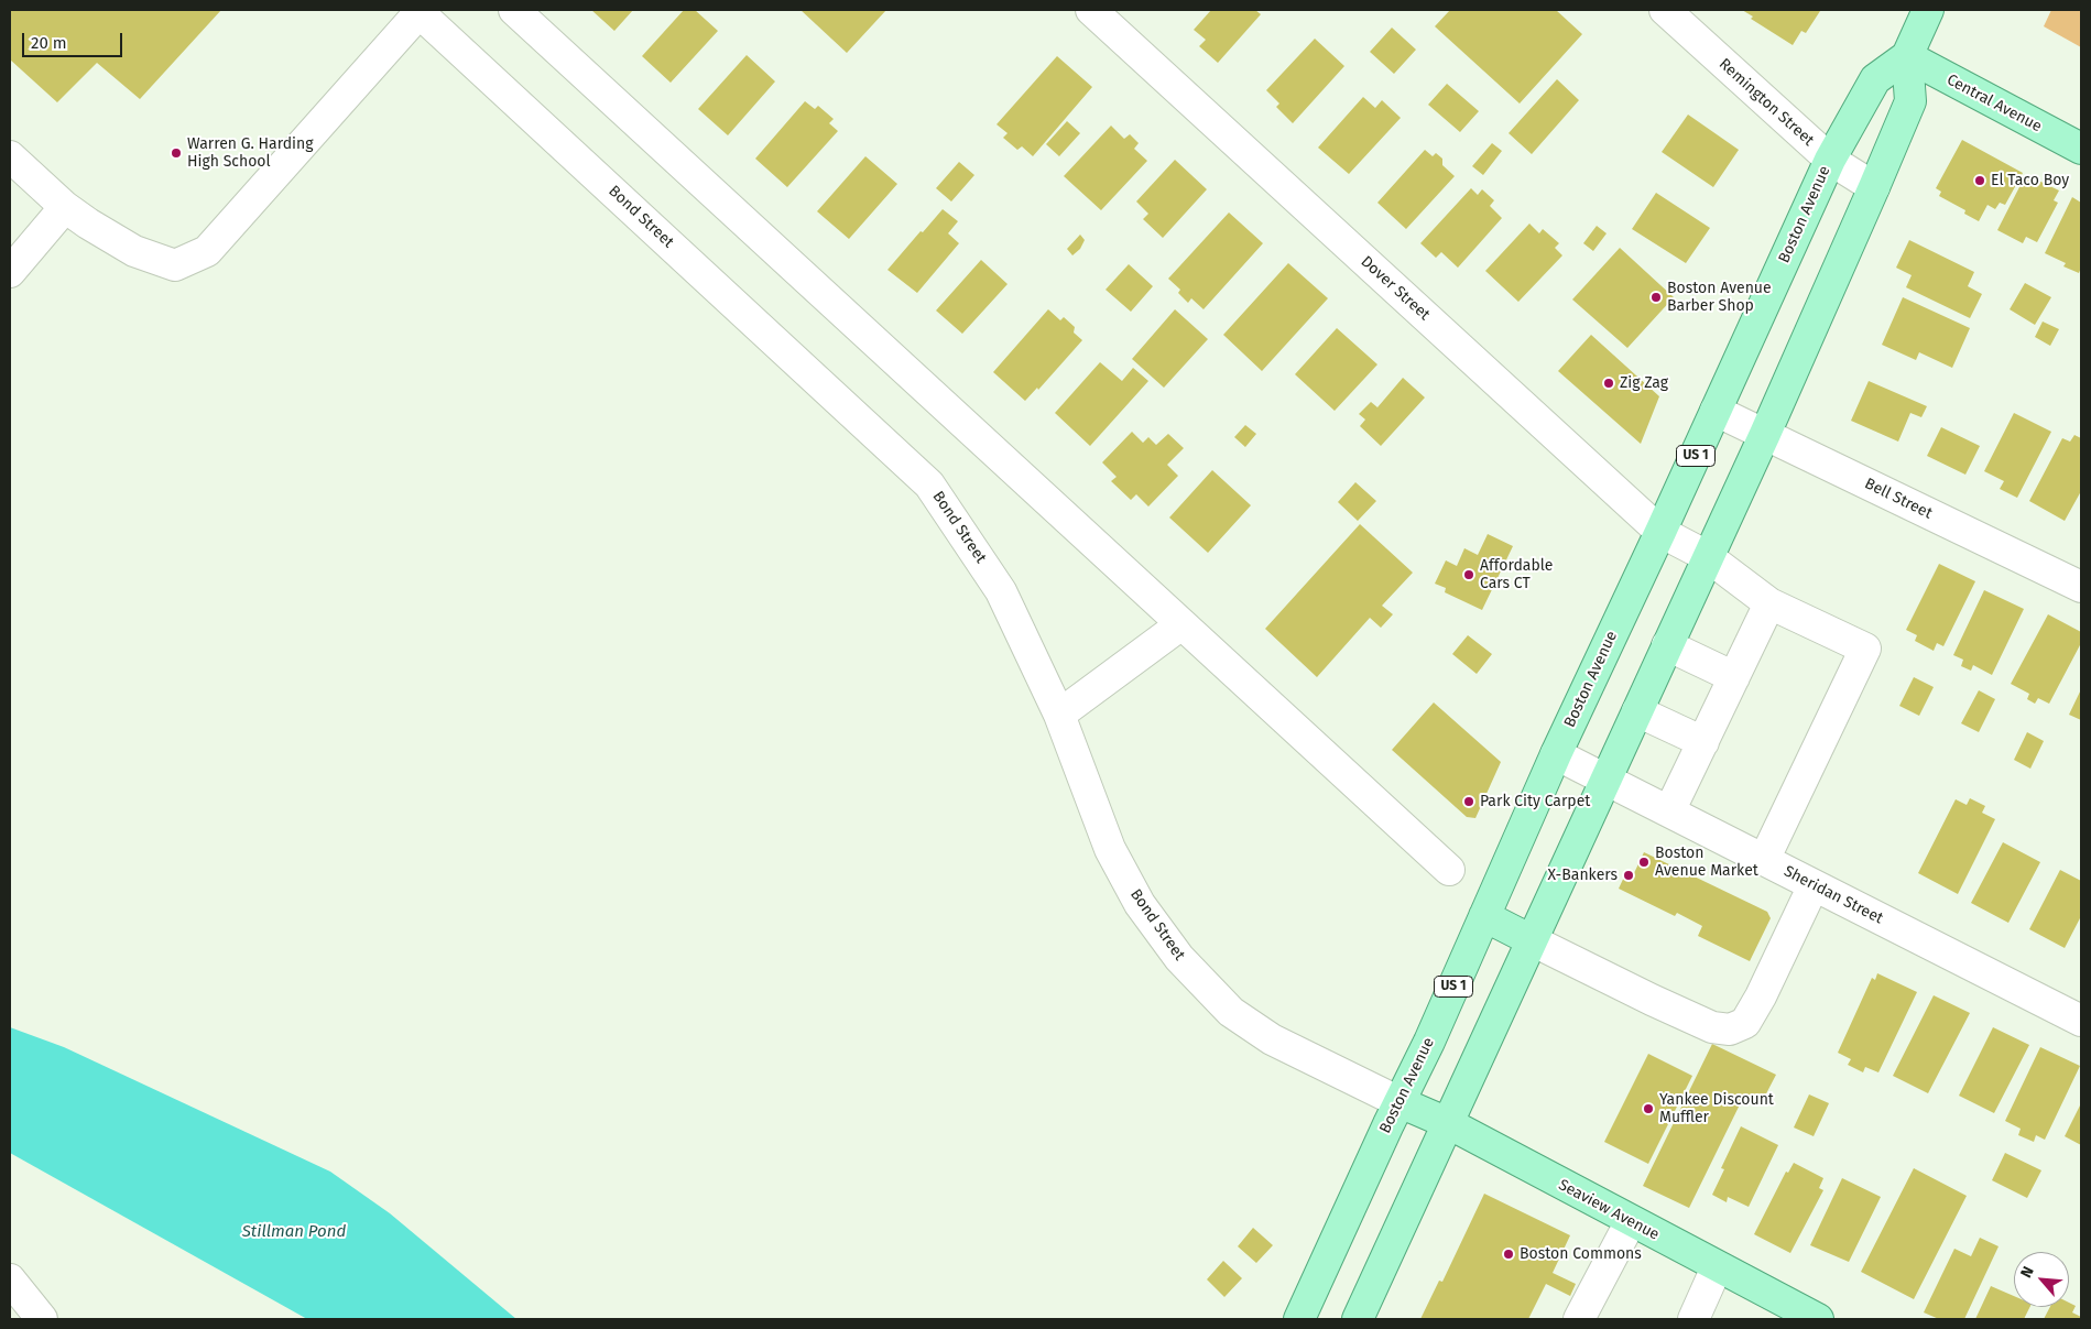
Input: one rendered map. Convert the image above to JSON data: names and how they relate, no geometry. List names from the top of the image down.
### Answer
{
  "streets": {
    "main road": [
      "Central Avenue",
      "Boston Avenue",
      "US 1",
      "Seaview Avenue"
    ],
    "street": [
      "Remington Street",
      "Bond Street",
      "Dover Street",
      "Bell Street",
      "Sheridan Street"
    ]
  },
  "crossings": [
    ["Remington Street", "Boston Avenue"],
    ["Central Avenue", "Boston Avenue"],
    ["Boston Avenue", "Bond Street"],
    ["Boston Avenue", "Dover Street"],
    ["Boston Avenue", "Bell Street"],
    ["Boston Avenue", "Sheridan Street"],
    ["Boston Avenue", "Seaview Avenue"],
    ["Bond Street", "Seaview Avenue"],
    ["Dover Street", "Sheridan Street"]
  ],
  "water": ["Stillman Pond"],
  "places": [
    "Warren G. Harding High School",
    "El Taco Boy",
    "Boston Avenue Barber Shop",
    "Zig Zag",
    "Affordable Cars CT",
    "Park City Carpet",
    "Boston Avenue Market",
    "X-Bankers",
    "Yankee Discount Muffler",
    "Boston Commons"
  ],
  "scale_bar": "20 m",
  "north": "top left"
}
